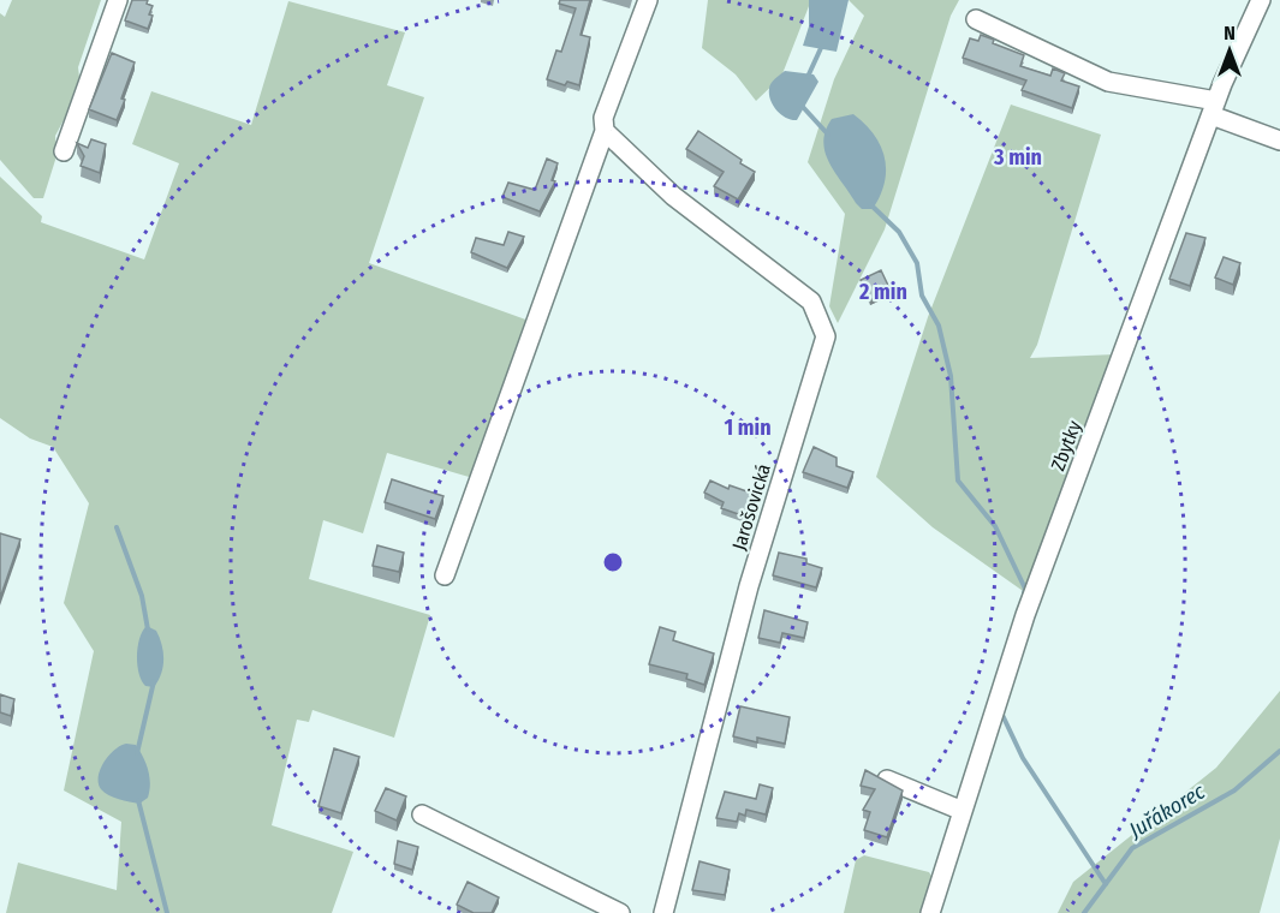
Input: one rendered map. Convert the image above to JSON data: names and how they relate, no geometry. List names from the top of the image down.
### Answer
{
  "streets": {
    "street": ["Zbytky", "Jarošovická"]
  },
  "water": ["Juřákorec"],
  "north": "top",
  "rings": ["3 min", "2 min", "1 min"]
}
